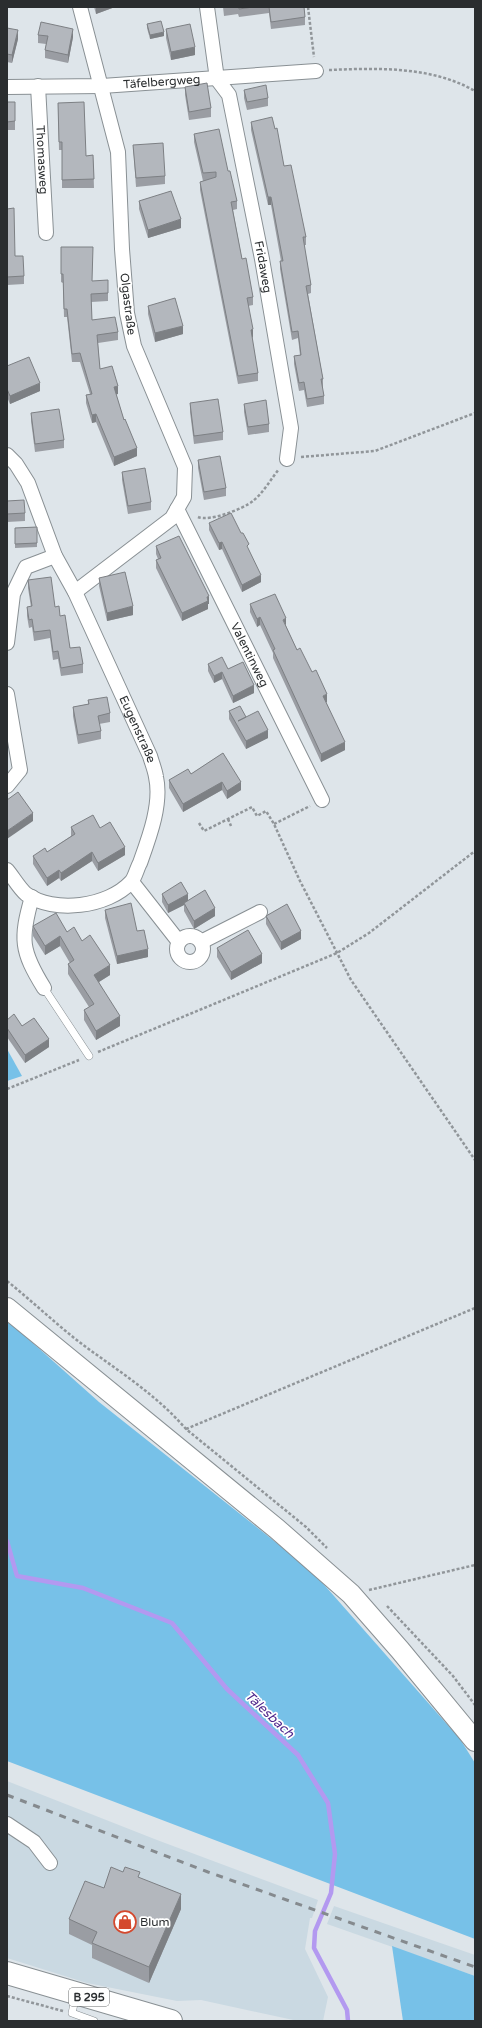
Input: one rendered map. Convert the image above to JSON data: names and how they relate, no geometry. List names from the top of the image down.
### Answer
{
  "streets": {
    "main road": ["B 295"],
    "street": [
      "Täfelbergweg",
      "Thomasweg",
      "Fridaweg",
      "Olgastraße",
      "Valentinweg",
      "Eugenstraße"
    ]
  },
  "crossings": [
    ["Täfelbergweg", "Thomasweg"],
    ["Täfelbergweg", "Fridaweg"],
    ["Täfelbergweg", "Olgastraße"],
    ["Olgastraße", "Valentinweg"],
    ["Olgastraße", "Eugenstraße"]
  ],
  "water": ["Tälesbach"],
  "places": {
    "shop": ["Blum"]
  }
}
